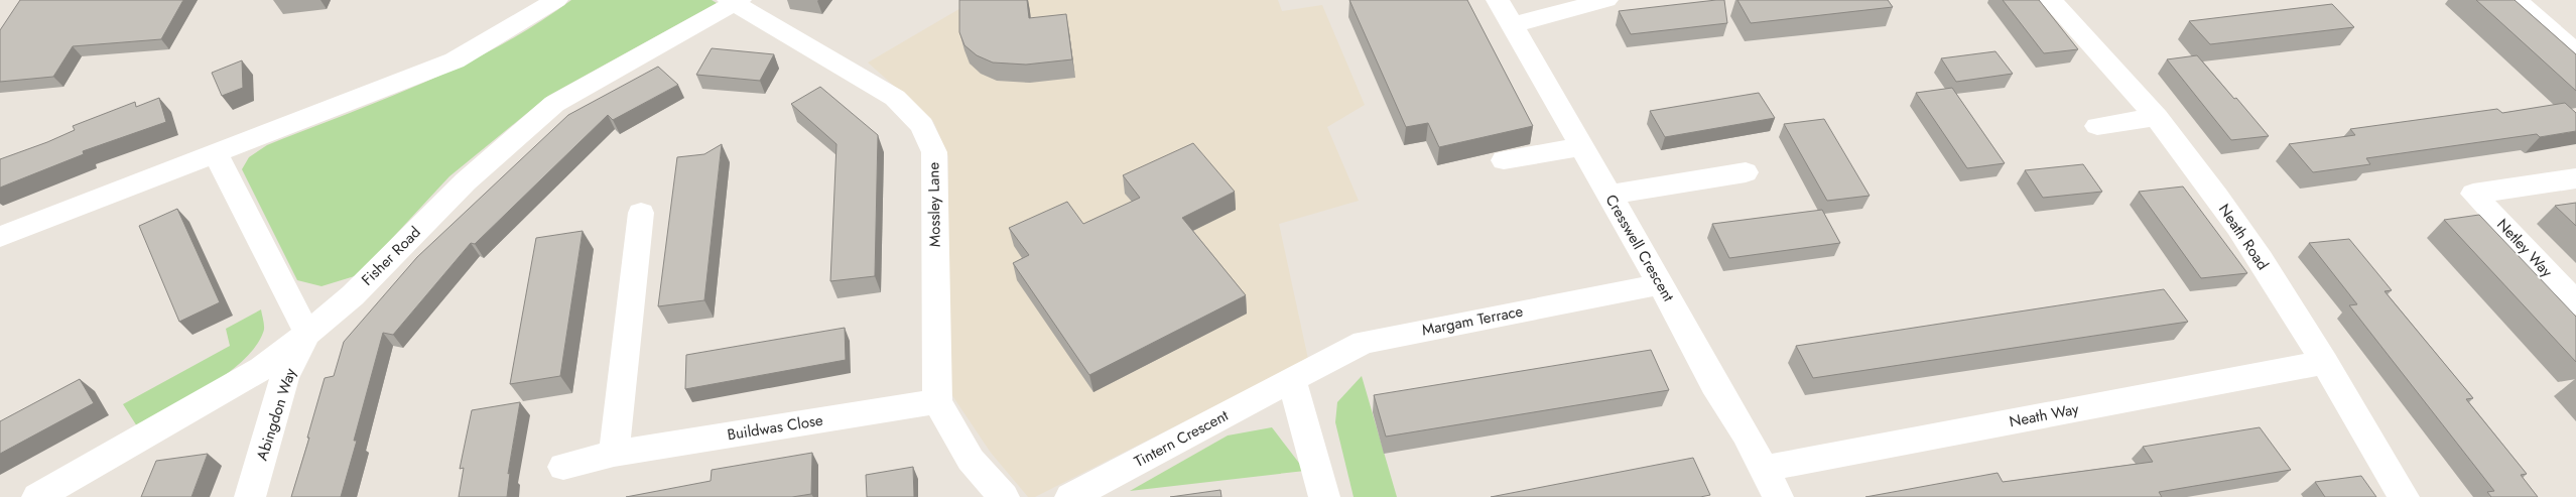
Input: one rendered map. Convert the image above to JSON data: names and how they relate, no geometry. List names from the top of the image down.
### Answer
{
  "streets": {
    "street": [
      "Mossley Lane",
      "Neath Road",
      "Cresswell Crescent",
      "Netley Way",
      "Fisher Road",
      "Margam Terrace",
      "Abingdon Way",
      "Neath Way",
      "Buildwas Close",
      "Tintern Crescent"
    ]
  },
  "crossings": [
    ["Mossley Lane", "Fisher Road"],
    ["Mossley Lane", "Buildwas Close"],
    ["Neath Road", "Neath Way"],
    ["Cresswell Crescent", "Margam Terrace"],
    ["Cresswell Crescent", "Neath Way"],
    ["Fisher Road", "Abingdon Way"],
    ["Margam Terrace", "Tintern Crescent"]
  ]
}
